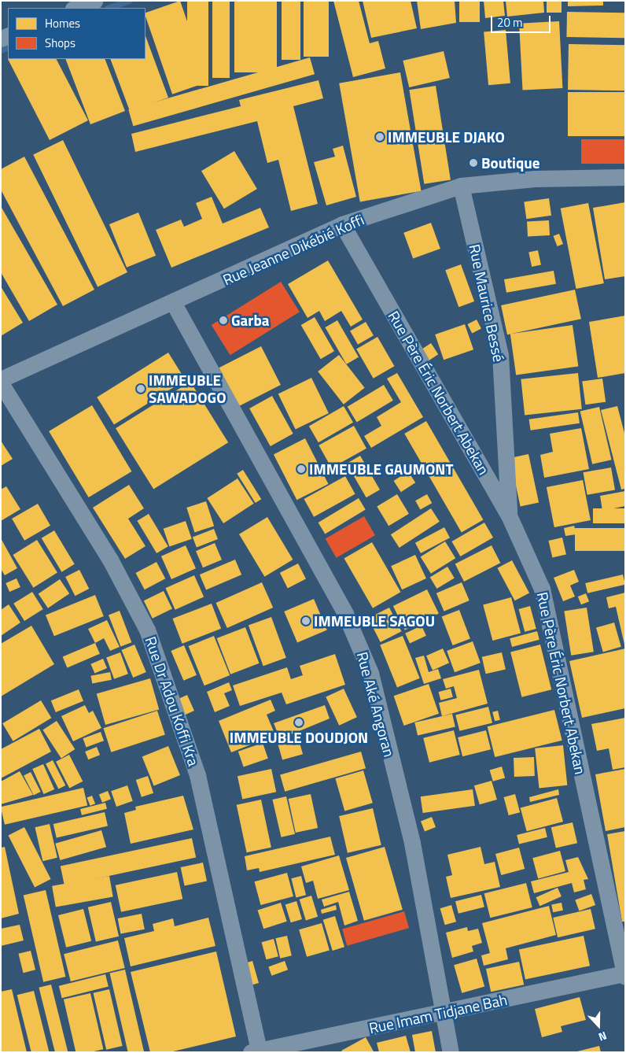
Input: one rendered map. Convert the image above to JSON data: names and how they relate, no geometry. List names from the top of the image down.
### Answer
{
  "streets": {
    "street": [
      "Rue Jeanne Dikébié Koffi",
      "Rue Maurice Bessé",
      "Rue Père Éric Norbert Abekan",
      "Rue Dr Adou Koffi Kra",
      "Rue Aké Angoran",
      "Rue Imam Tidjane Bah"
    ]
  },
  "crossings": [
    ["Rue Jeanne Dikébié Koffi", "Rue Maurice Bessé"],
    ["Rue Jeanne Dikébié Koffi", "Rue Père Éric Norbert Abekan"],
    ["Rue Jeanne Dikébié Koffi", "Rue Aké Angoran"],
    ["Rue Maurice Bessé", "Rue Père Éric Norbert Abekan"],
    ["Rue Père Éric Norbert Abekan", "Rue Imam Tidjane Bah"],
    ["Rue Dr Adou Koffi Kra", "Rue Imam Tidjane Bah"],
    ["Rue Aké Angoran", "Rue Imam Tidjane Bah"]
  ],
  "places": [
    "IMMEUBLE DJAKO",
    "Boutique",
    "Garba",
    "IMMEUBLE SAWADOGO",
    "IMMEUBLE GAUMONT",
    "IMMEUBLE SAGOU",
    "IMMEUBLE DOUDJON"
  ],
  "legend": ["Homes", "Shops"],
  "scale_bar": "20 m",
  "north": "bottom"
}
